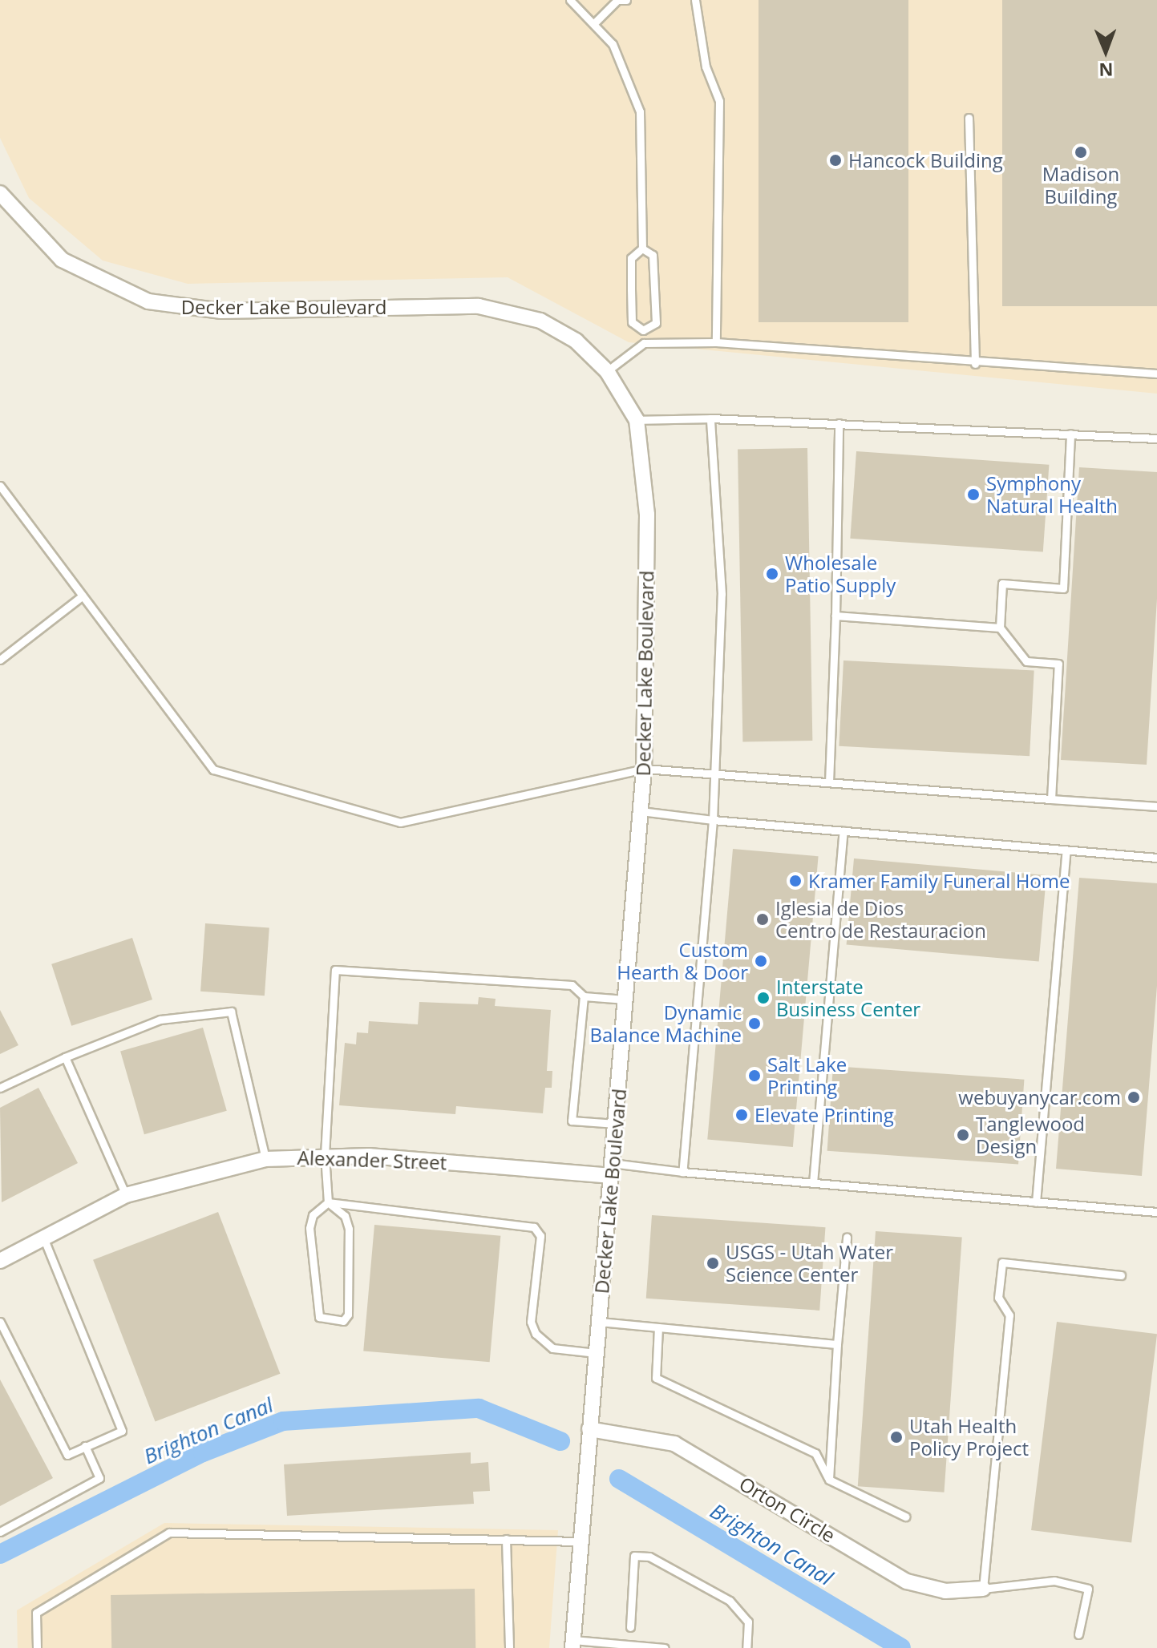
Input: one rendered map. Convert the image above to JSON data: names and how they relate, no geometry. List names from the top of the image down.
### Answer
{
  "streets": {
    "street": ["Decker Lake Boulevard", "Alexander Street", "Orton Circle"]
  },
  "crossings": [
    ["Decker Lake Boulevard", "Alexander Street"],
    ["Decker Lake Boulevard", "Orton Circle"]
  ],
  "water": ["Brighton Canal"],
  "places": [
    "Madison Building",
    "Hancock Building",
    "Symphony Natural Health",
    "Wholesale Patio Supply",
    "Kramer Family Funeral Home",
    "Iglesia de Dios Centro de Restauracion",
    "Custom Hearth & Door",
    "Interstate Business Center",
    "Dynamic Balance Machine",
    "Salt Lake Printing",
    "webuyanycar.com",
    "Elevate Printing",
    "Tanglewood Design",
    "USGS - Utah Water Science Center",
    "Utah Health Policy Project"
  ],
  "north": "bottom"
}
